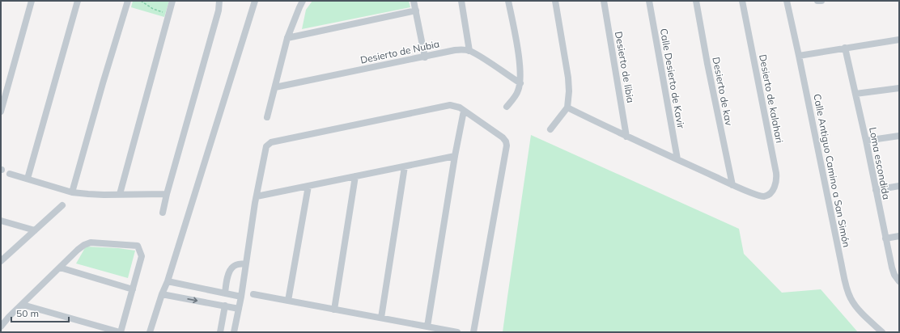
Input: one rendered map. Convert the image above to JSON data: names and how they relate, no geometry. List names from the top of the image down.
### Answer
{
  "streets": {
    "street": [
      "Desierto de Nubia",
      "Desierto de libia",
      "Calle Desierto de Kavir",
      "Desierto de kav",
      "Desierto de kalahari",
      "Loma escondida",
      "Calle Antiguo Camino a San Simón"
    ]
  },
  "crossings": [
    ["Desierto de kav", "Desierto de kalahari"]
  ],
  "scale_bar": "50 m"
}
